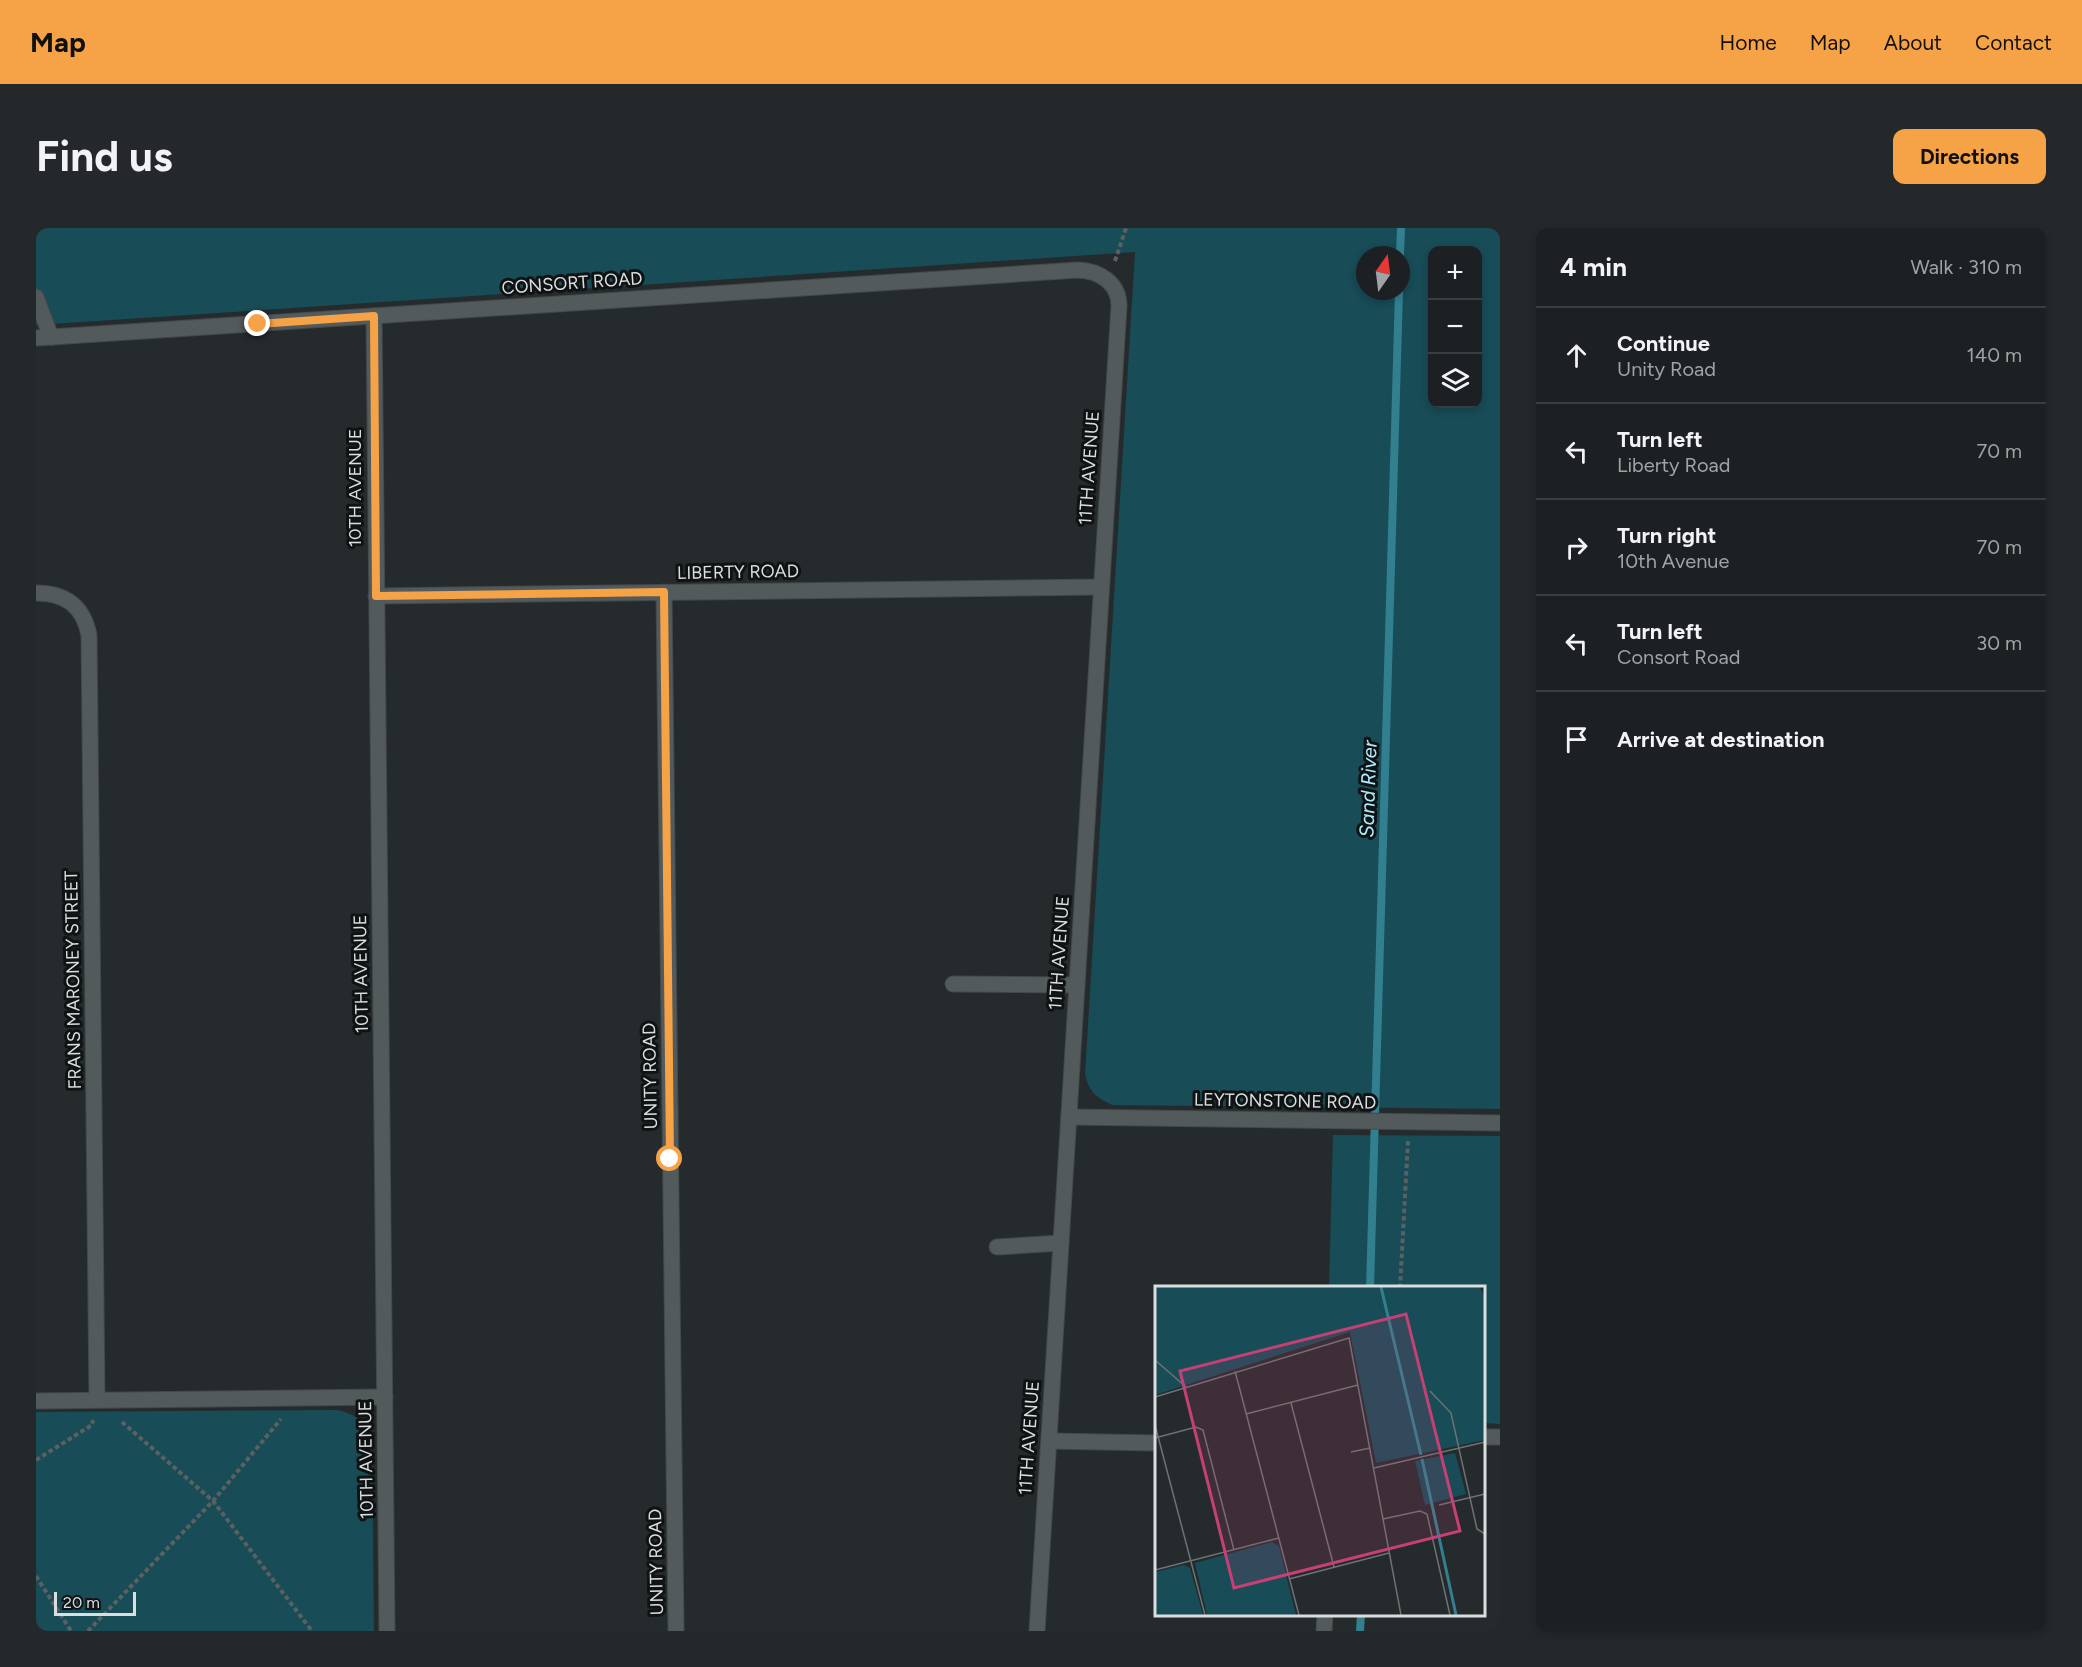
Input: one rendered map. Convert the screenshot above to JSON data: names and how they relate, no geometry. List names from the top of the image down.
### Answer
{
  "streets": {
    "street": [
      "CONSORT ROAD",
      "11TH AVENUE",
      "10TH AVENUE",
      "LIBERTY ROAD",
      "FRANS MARONEY STREET",
      "UNITY ROAD",
      "LEYTONSTONE ROAD"
    ]
  },
  "crossings": [
    ["CONSORT ROAD", "11TH AVENUE"],
    ["CONSORT ROAD", "10TH AVENUE"],
    ["11TH AVENUE", "LIBERTY ROAD"],
    ["11TH AVENUE", "LEYTONSTONE ROAD"],
    ["10TH AVENUE", "LIBERTY ROAD"],
    ["LIBERTY ROAD", "UNITY ROAD"]
  ],
  "water": ["Sand River"],
  "scale_bar": "20 m",
  "north": "top",
  "page": {
    "header": "Map",
    "nav": [
      "Home",
      "Map",
      "About",
      "Contact"
    ],
    "buttons": "Directions",
    "title": "Find us",
    "heading": ["4 min", "Walk · 310 m"],
    "map_buttons": ["+", "−"],
    "list": [
      ["Continue", "Unity Road", "140 m"],
      ["Turn left", "Liberty Road", "70 m"],
      ["Turn right", "10th Avenue", "70 m"],
      ["Turn left", "Consort Road", "30 m"],
      "Arrive at destination"
    ],
    "scale": "20 m"
  }
}
